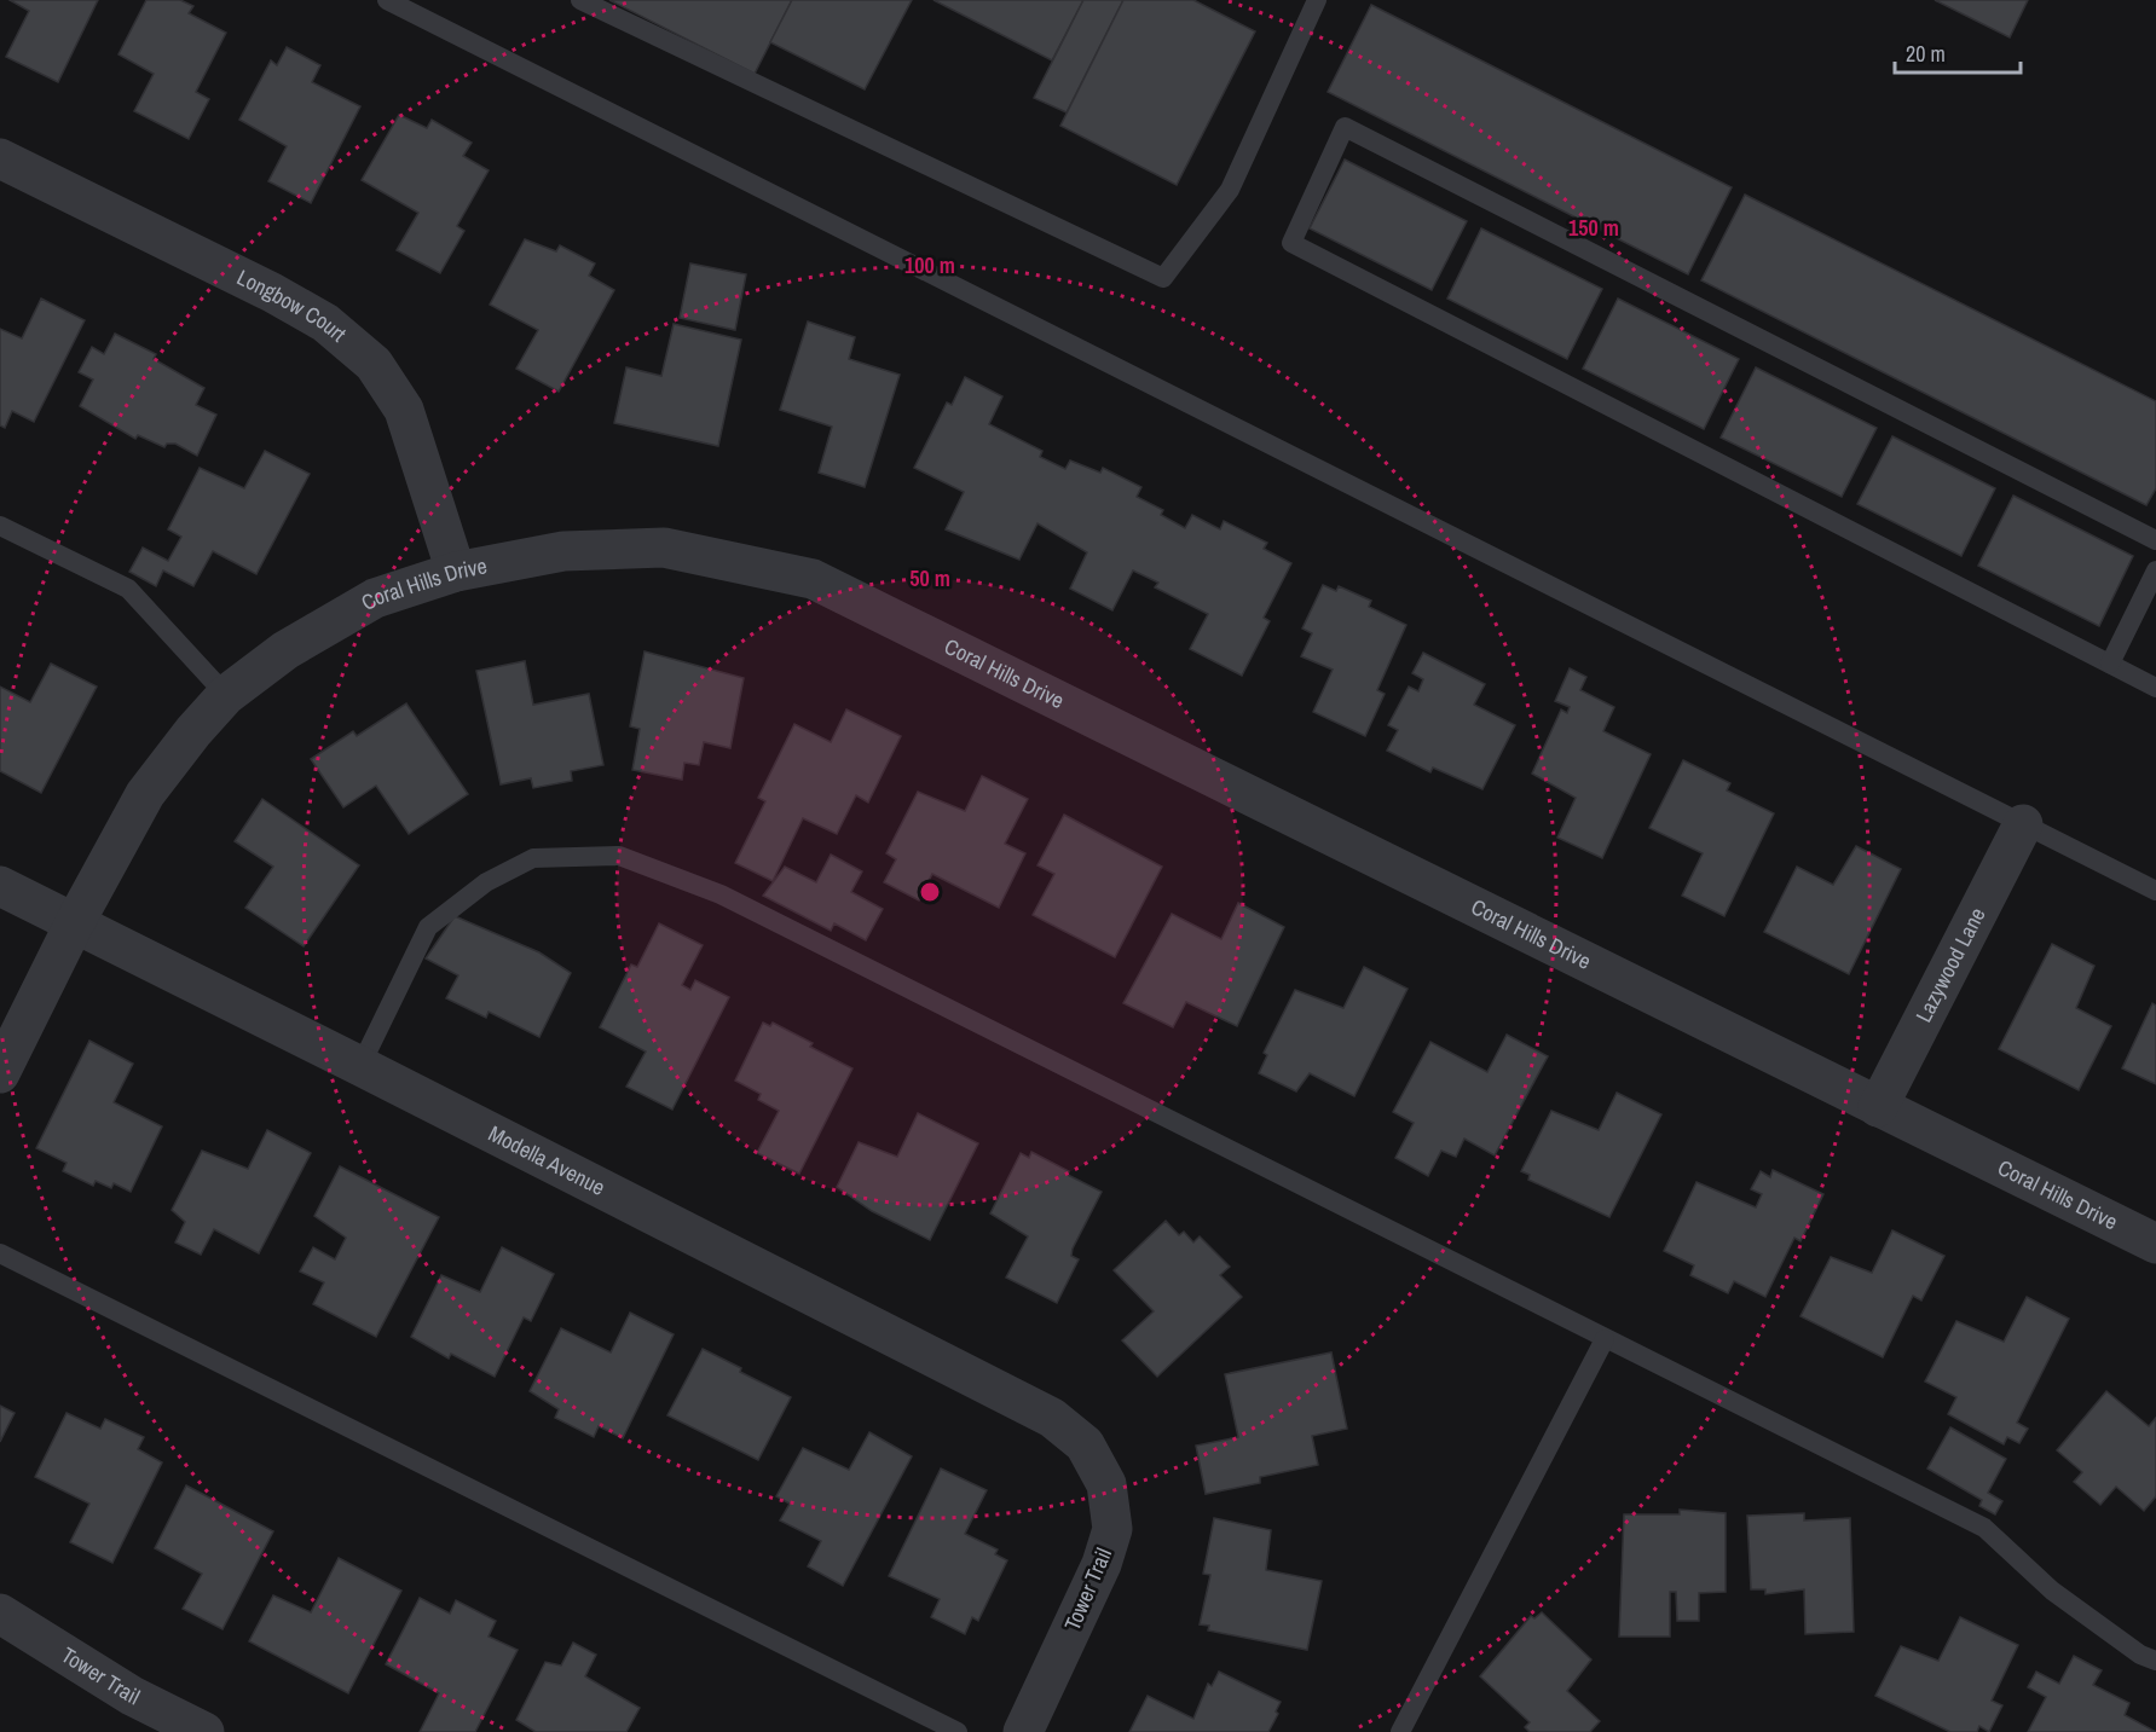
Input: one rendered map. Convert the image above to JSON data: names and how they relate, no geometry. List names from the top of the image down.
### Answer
{
  "streets": {
    "street": [
      "Longbow Court",
      "Coral Hills Drive",
      "Lazywood Lane",
      "Modella Avenue",
      "Tower Trail"
    ]
  },
  "crossings": [
    ["Longbow Court", "Coral Hills Drive"],
    ["Coral Hills Drive", "Lazywood Lane"],
    ["Coral Hills Drive", "Modella Avenue"],
    ["Modella Avenue", "Tower Trail"]
  ],
  "scale_bar": "20 m",
  "rings": ["150 m", "100 m", "50 m"]
}
